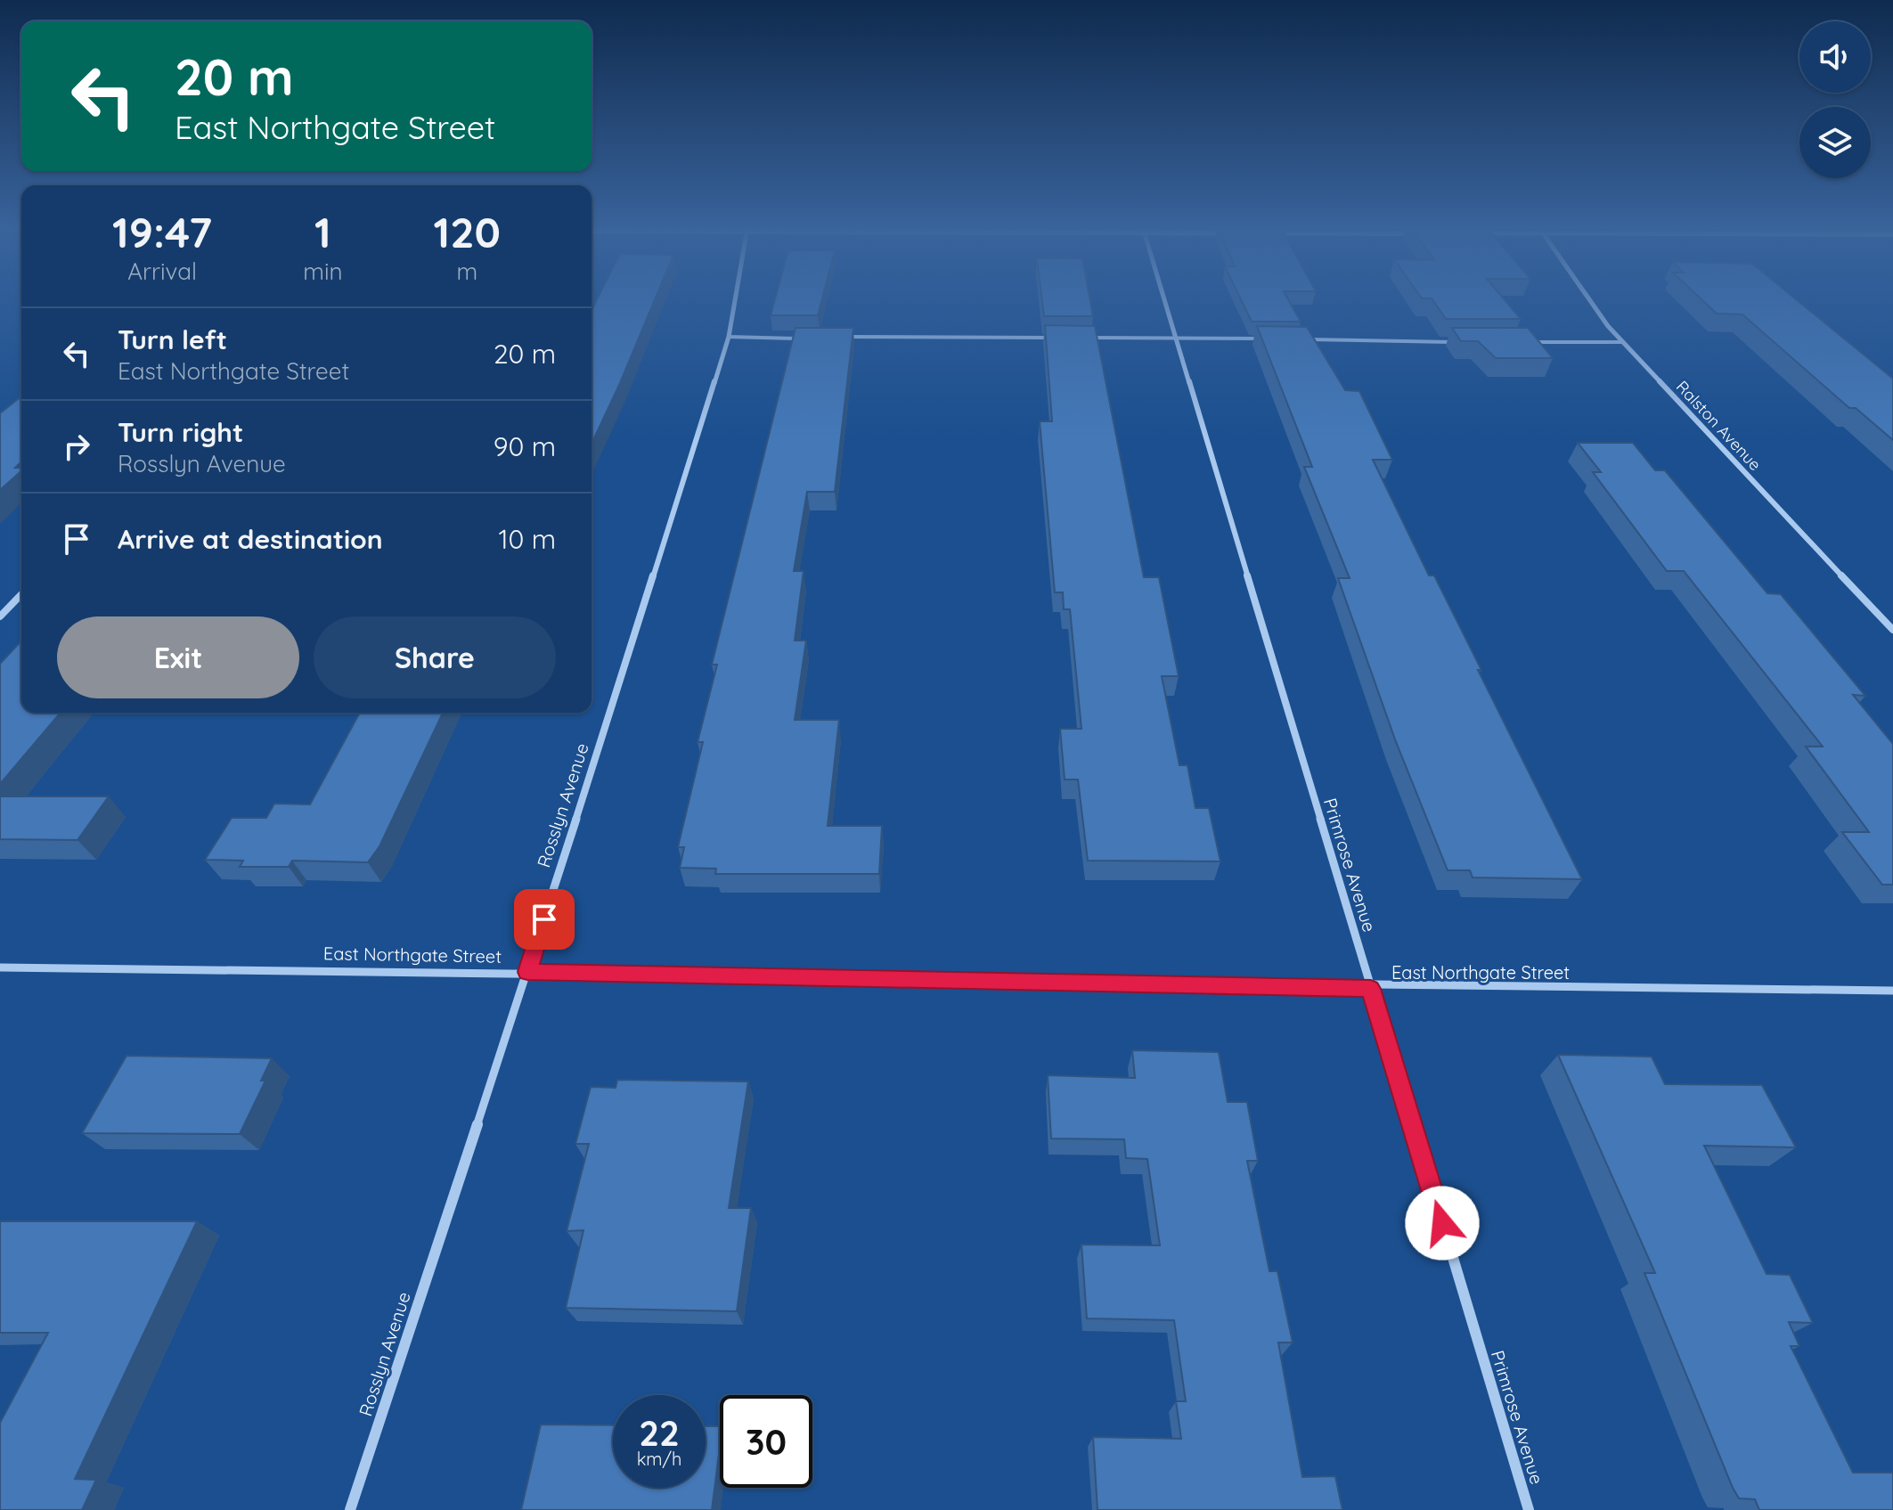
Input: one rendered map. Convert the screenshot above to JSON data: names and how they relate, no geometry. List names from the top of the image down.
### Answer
{
  "streets": {
    "street": [
      "Ralston Avenue",
      "Rosslyn Avenue",
      "Primrose Avenue",
      "East Northgate Street"
    ]
  },
  "crossings": [
    ["Rosslyn Avenue", "East Northgate Street"],
    ["Primrose Avenue", "East Northgate Street"]
  ],
  "page": {
    "turn": ["20 m", "East Northgate Street"],
    "eta": [
      "19:47",
      "Arrival",
      "1",
      "min",
      "120",
      "m"
    ],
    "list": [
      {
        "name": "Turn left",
        "note": "East Northgate Street",
        "value": "20 m"
      },
      {
        "name": "Turn right",
        "note": "Rosslyn Avenue",
        "value": "90 m"
      },
      {
        "name": "Arrive at destination",
        "value": "10 m"
      }
    ],
    "buttons": ["Exit", "Share"],
    "speed": "22 km/h",
    "limit": "30"
  }
}
